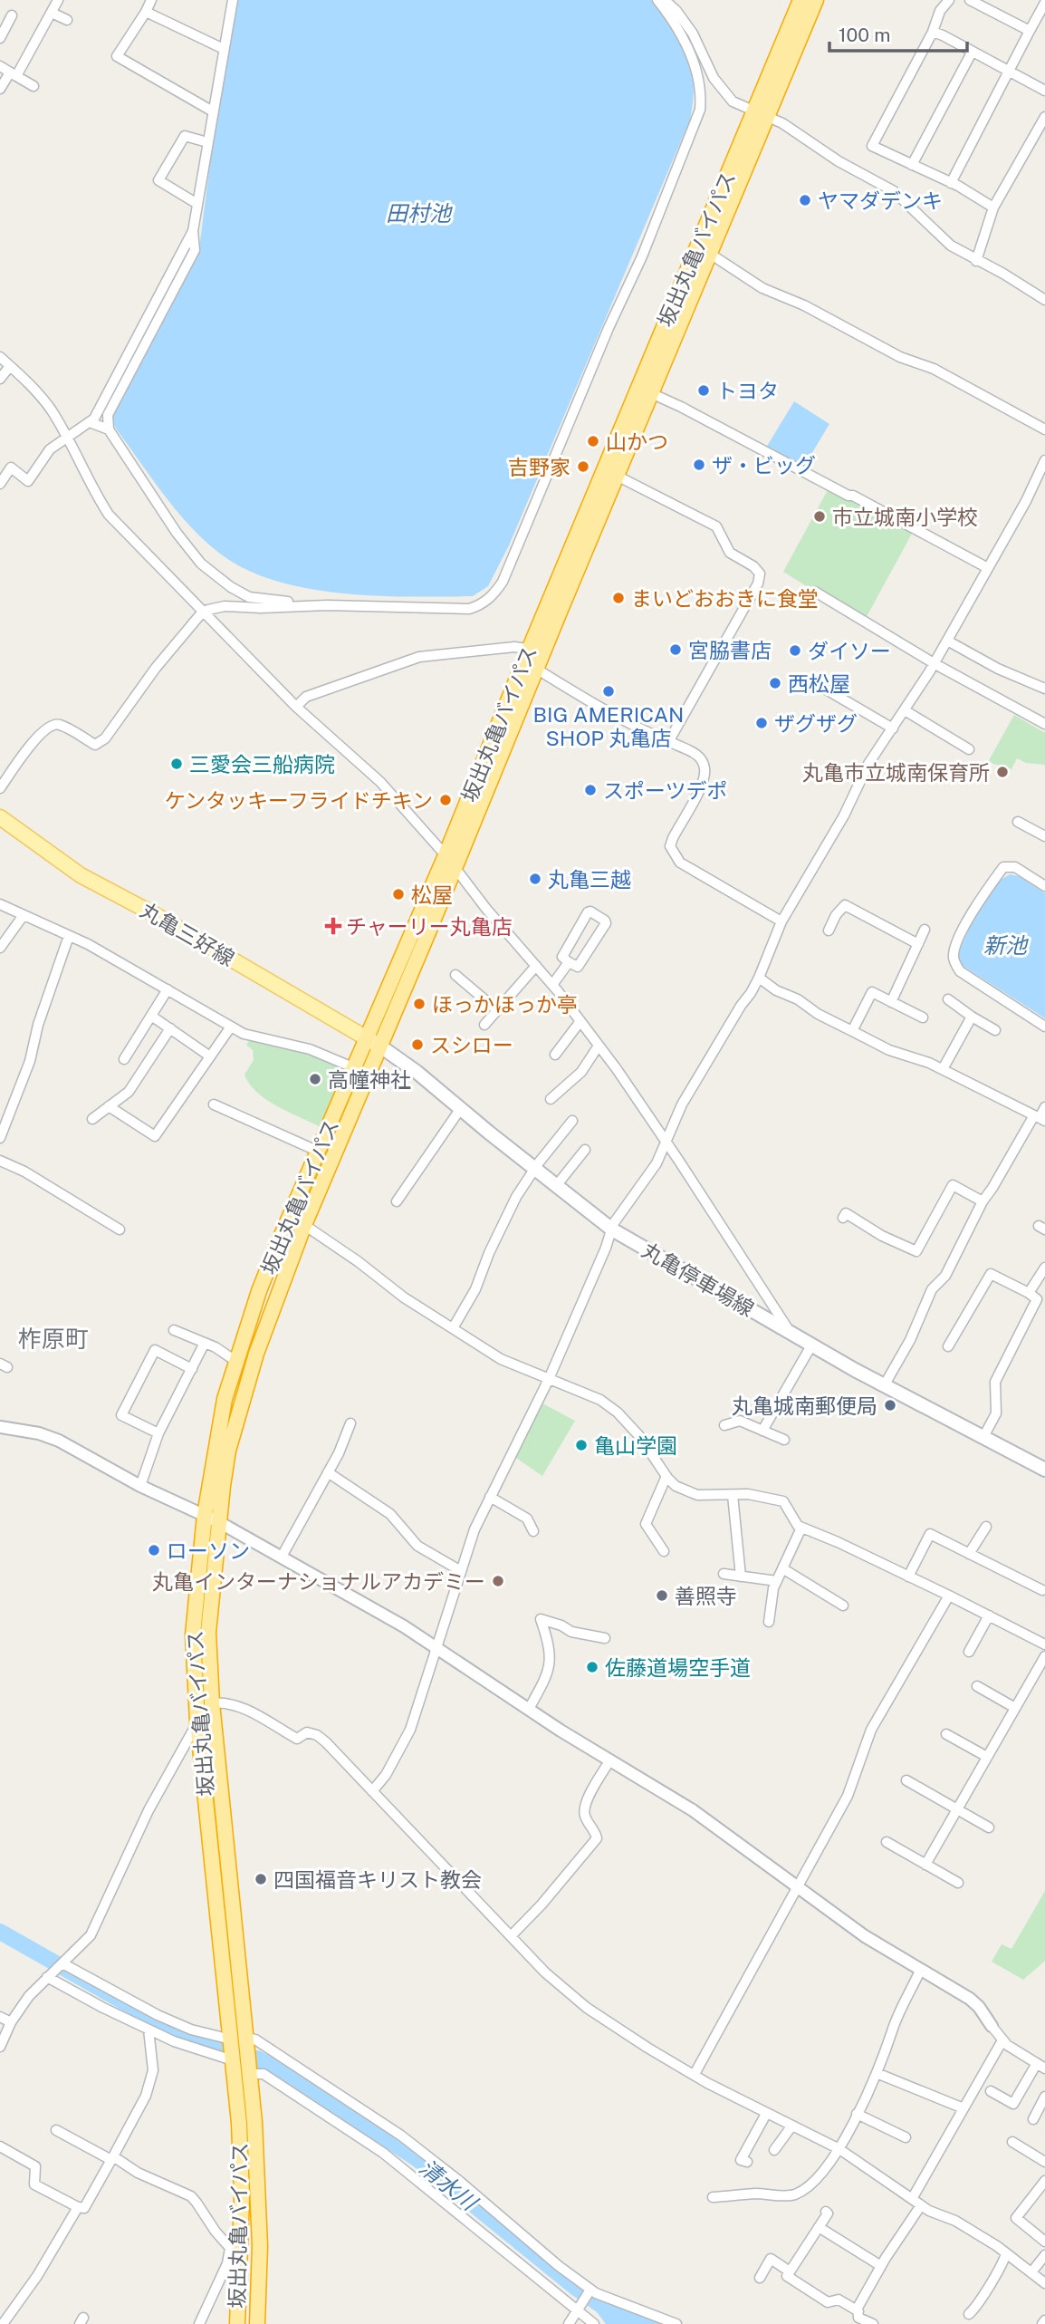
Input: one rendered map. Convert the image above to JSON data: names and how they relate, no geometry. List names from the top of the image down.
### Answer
{
  "streets": {
    "highway": ["坂出丸亀バイパス"],
    "main road": ["丸亀三好線", "丸亀停車場線"]
  },
  "crossings": [
    ["坂出丸亀バイパス", "丸亀三好線"],
    ["坂出丸亀バイパス", "丸亀停車場線"],
    ["丸亀三好線", "丸亀停車場線"]
  ],
  "districts": ["柞原町"],
  "water": ["田村池", "新池", "清水川"],
  "places": {
    "other": [
      "ヤマダデンキ",
      "トヨタ",
      "山かつ",
      "ザ・ビッグ",
      "吉野家",
      "市立城南小学校",
      "まいどおおきに食堂",
      "宮脇書店",
      "ダイソー",
      "西松屋",
      "BIG AMERICAN SHOP 丸亀店",
      "ザグザグ",
      "三愛会三船病院",
      "丸亀市立城南保育所",
      "スポーツデポ",
      "ケンタッキーフライドチキン",
      "丸亀三越",
      "松屋",
      "ほっかほっか亭",
      "スシロー",
      "高幢神社",
      "丸亀城南郵便局",
      "亀山学園",
      "ローソン",
      "丸亀インターナショナルアカデミー",
      "善照寺",
      "佐藤道場空手道",
      "四国福音キリスト教会"
    ],
    "health": ["チャーリー丸亀店"]
  },
  "scale_bar": "100 m"
}
